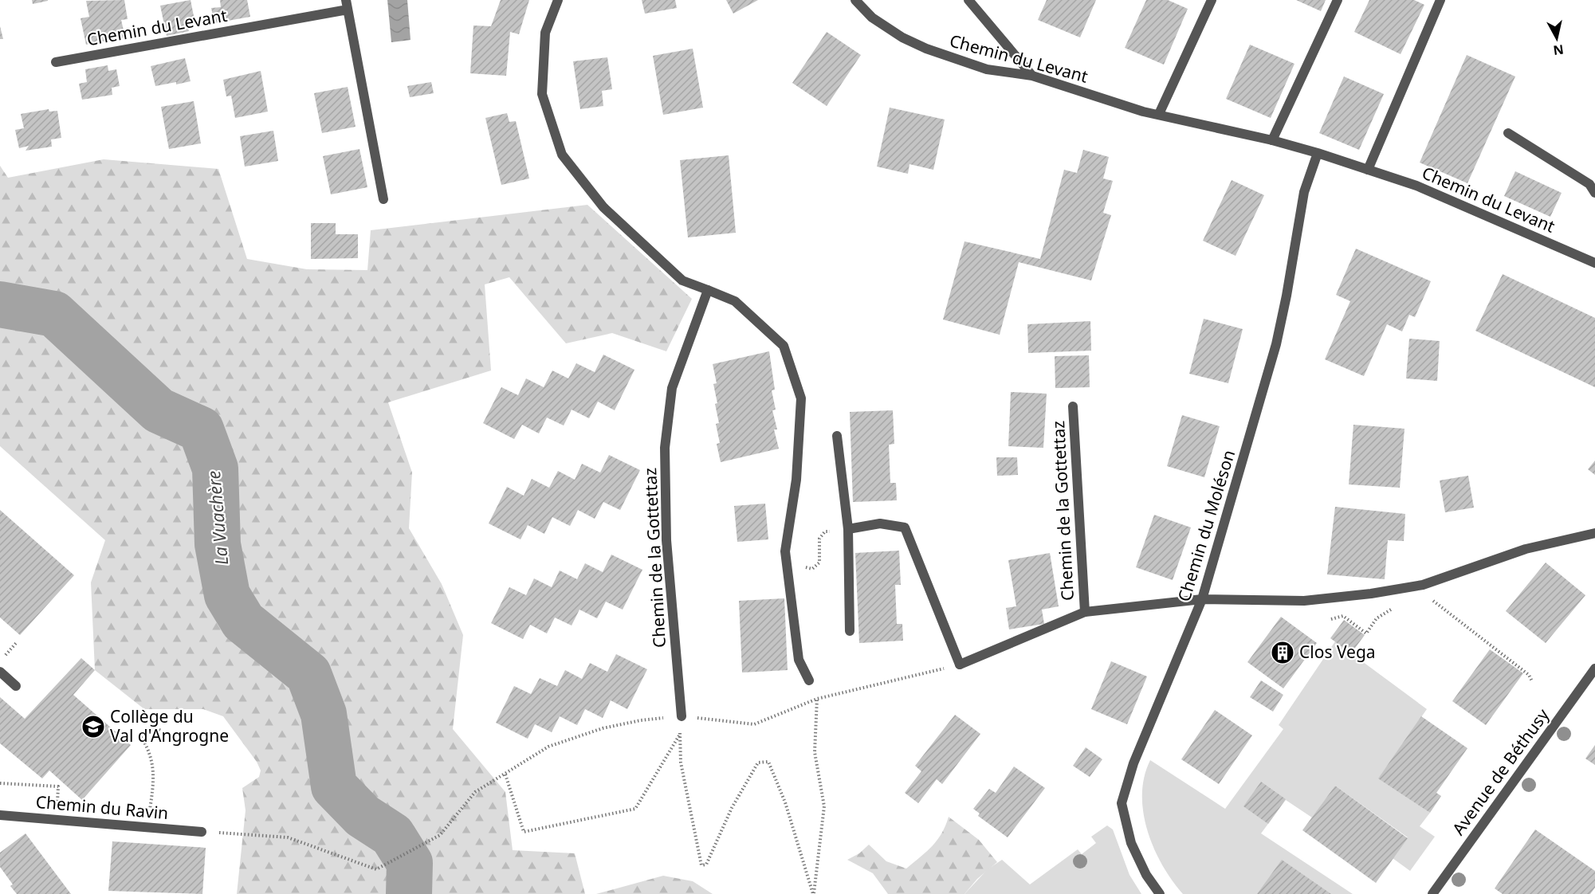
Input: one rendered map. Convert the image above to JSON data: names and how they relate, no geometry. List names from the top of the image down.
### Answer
{
  "streets": {
    "street": [
      "Chemin du Levant",
      "Chemin de la Gottettaz",
      "Chemin du Moléson",
      "Avenue de Béthusy",
      "Chemin du Ravin"
    ]
  },
  "crossings": [
    ["Chemin du Levant", "Chemin du Moléson"],
    ["Chemin de la Gottettaz", "Chemin du Moléson"]
  ],
  "water": ["La Vuachère"],
  "places": {
    "building": ["Clos Vega"],
    "school or university": ["Collège du Val d'Angrogne"]
  },
  "north": "bottom"
}
